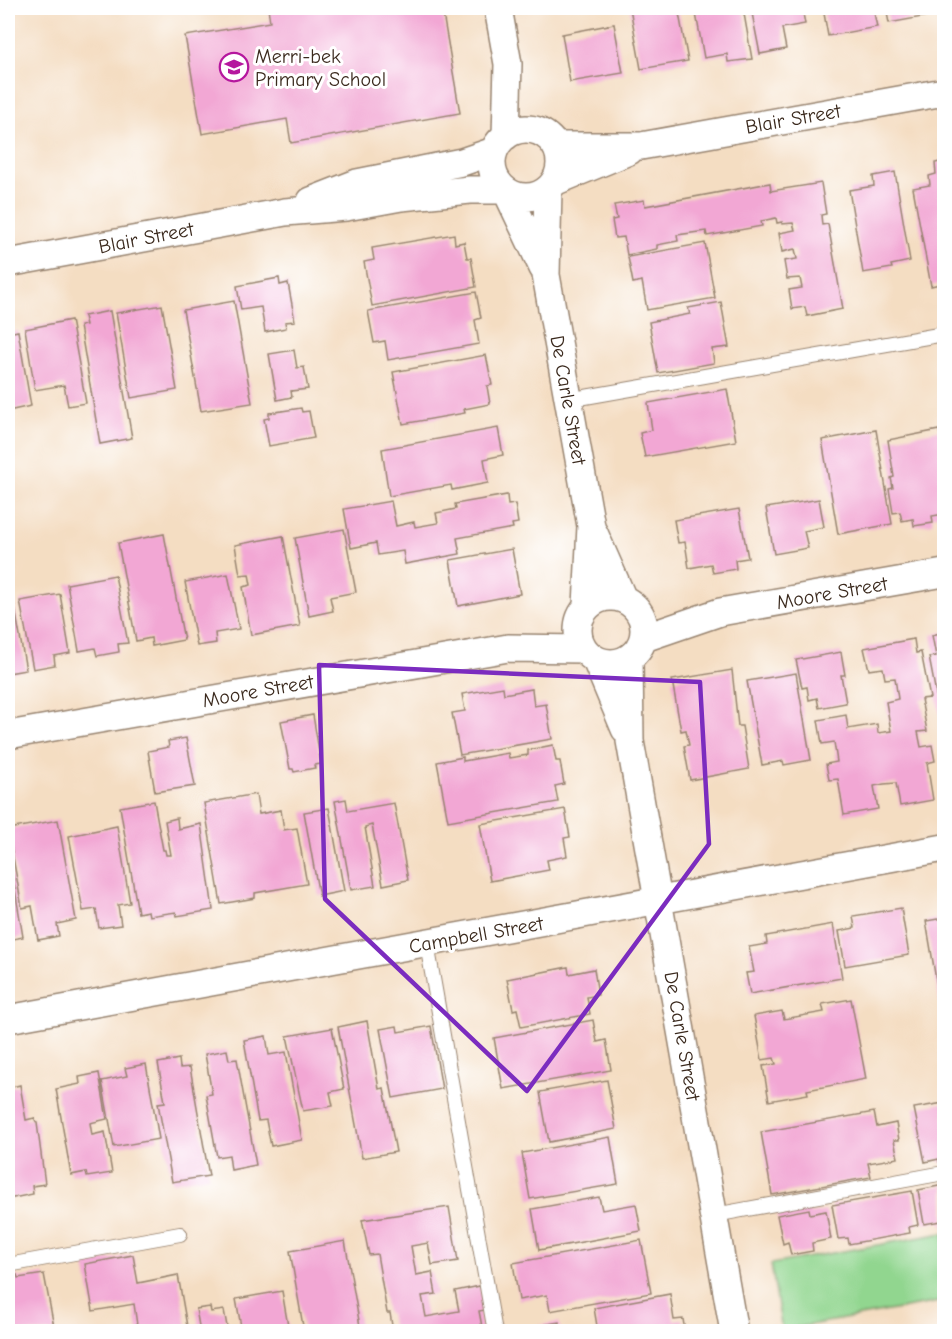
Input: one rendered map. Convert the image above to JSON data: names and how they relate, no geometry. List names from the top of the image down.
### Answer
{
  "streets": {
    "street": [
      "Blair Street",
      "De Carle Street",
      "Moore Street",
      "Campbell Street"
    ]
  },
  "crossings": [
    ["Blair Street", "De Carle Street"],
    ["De Carle Street", "Moore Street"],
    ["De Carle Street", "Campbell Street"]
  ],
  "places": {
    "school or university": ["Merri-bek Primary School"]
  }
}
